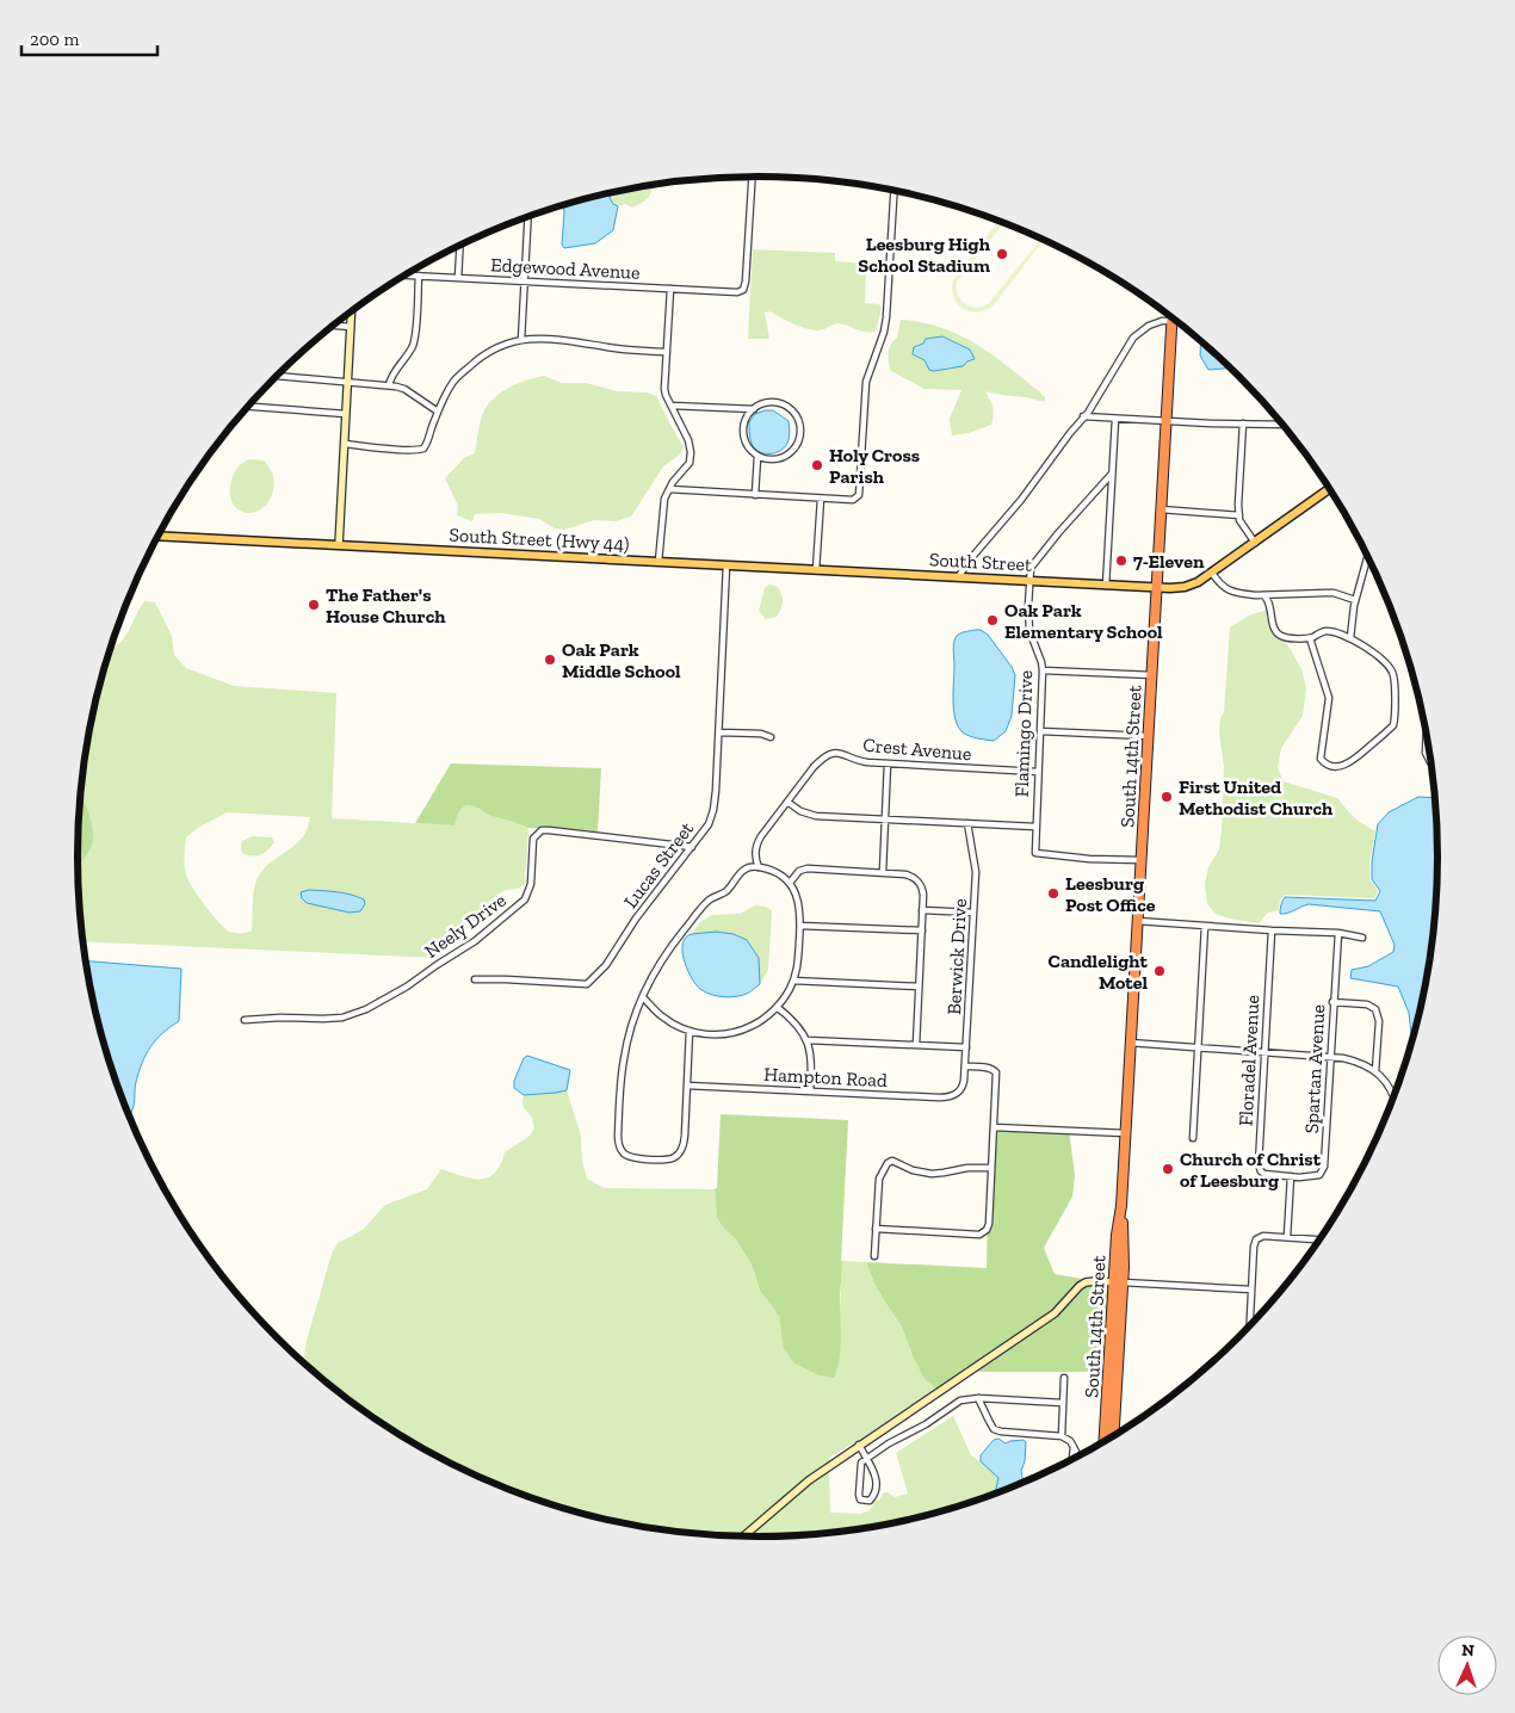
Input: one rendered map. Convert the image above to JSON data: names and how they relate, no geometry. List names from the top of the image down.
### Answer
{
  "streets": {
    "highway": ["South 14th Street"],
    "main road": ["South Street (Hwy 44)", "South Street"],
    "street": [
      "Edgewood Avenue",
      "Flamingo Drive",
      "Crest Avenue",
      "Lucas Street",
      "Neely Drive",
      "Berwick Drive",
      "Floradel Avenue",
      "Spartan Avenue",
      "Hampton Road"
    ]
  },
  "crossings": [
    ["South Street (Hwy 44)", "South Street"],
    ["South Street (Hwy 44)", "Lucas Street"],
    ["South Street", "Flamingo Drive"],
    ["South Street", "South 14th Street"],
    ["Flamingo Drive", "Crest Avenue"],
    ["Flamingo Drive", "South 14th Street"],
    ["Lucas Street", "Neely Drive"],
    ["Berwick Drive", "Hampton Road"],
    ["Floradel Avenue", "Spartan Avenue"]
  ],
  "places": [
    "Leesburg High School Stadium",
    "Holy Cross Parish",
    "7-Eleven",
    "The Father's House Church",
    "Oak Park Elementary School",
    "Oak Park Middle School",
    "First United Methodist Church",
    "Leesburg Post Office",
    "Candlelight Motel",
    "Church of Christ of Leesburg"
  ],
  "scale_bar": "200 m",
  "north": "top"
}
